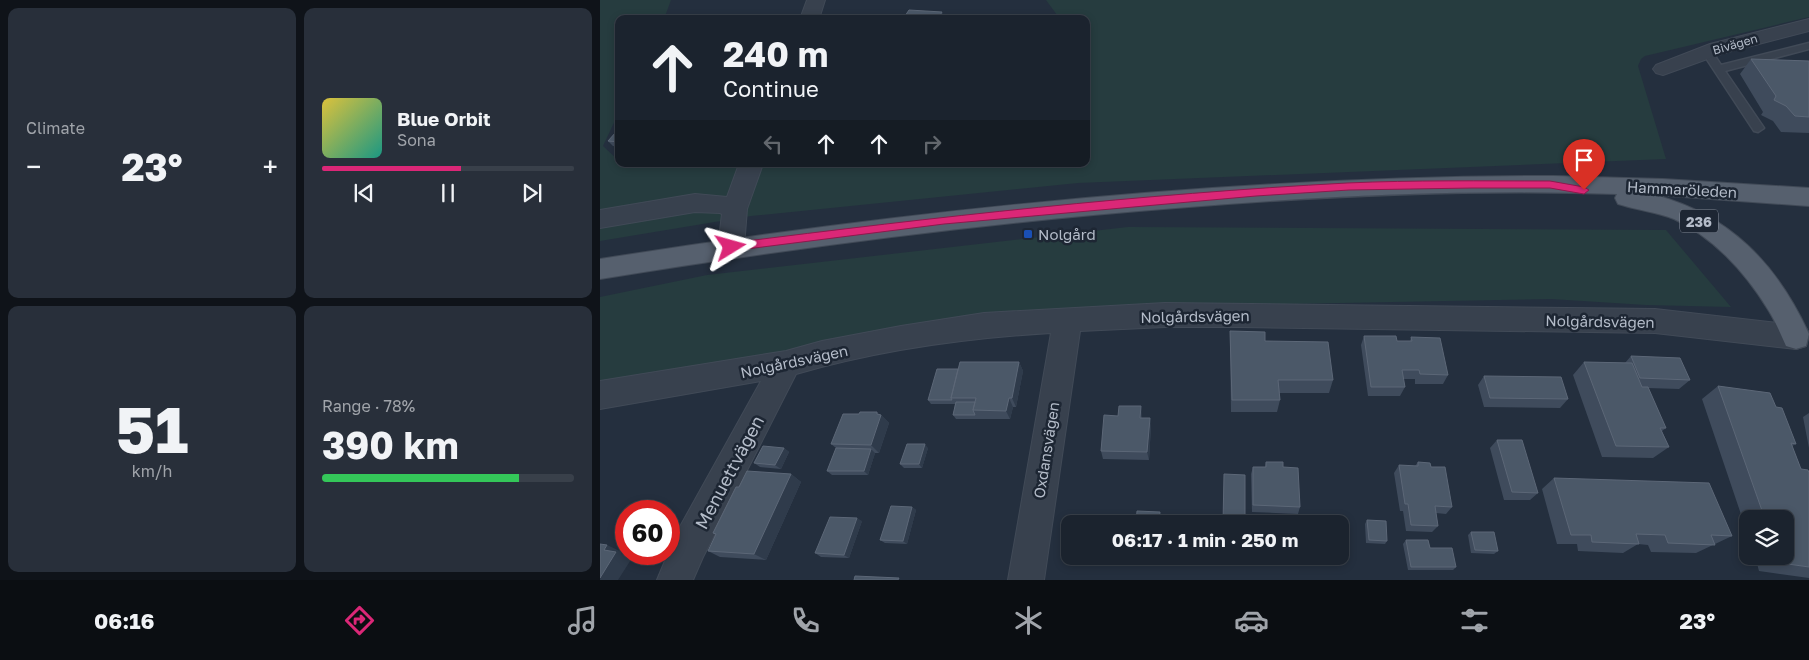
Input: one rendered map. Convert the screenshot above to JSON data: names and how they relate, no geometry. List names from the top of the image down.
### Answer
{
  "streets": {
    "main road": ["Hammaröleden", "236"],
    "street": [
      "Bivägen",
      "Nolgårdsvägen",
      "Oxdansvägen",
      "Menuettvägen"
    ]
  },
  "crossings": [
    ["Hammaröleden", "236"],
    ["236", "Nolgårdsvägen"],
    ["Nolgårdsvägen", "Oxdansvägen"],
    ["Nolgårdsvägen", "Menuettvägen"]
  ],
  "places": {
    "transit": ["Nolgård"]
  },
  "page": {
    "tile": [
      "Climate",
      ["51", "km/h"],
      ["Range · 78%", "390 km"]
    ],
    "turn": ["240 m", "Continue"],
    "song": ["Blue Orbit", "Sona"],
    "heat": ["−", "23°", "+"],
    "limit": "60",
    "trip": "06:17 · 1 min · 250 m",
    "tabs": ["06:16", "23°"]
  }
}
